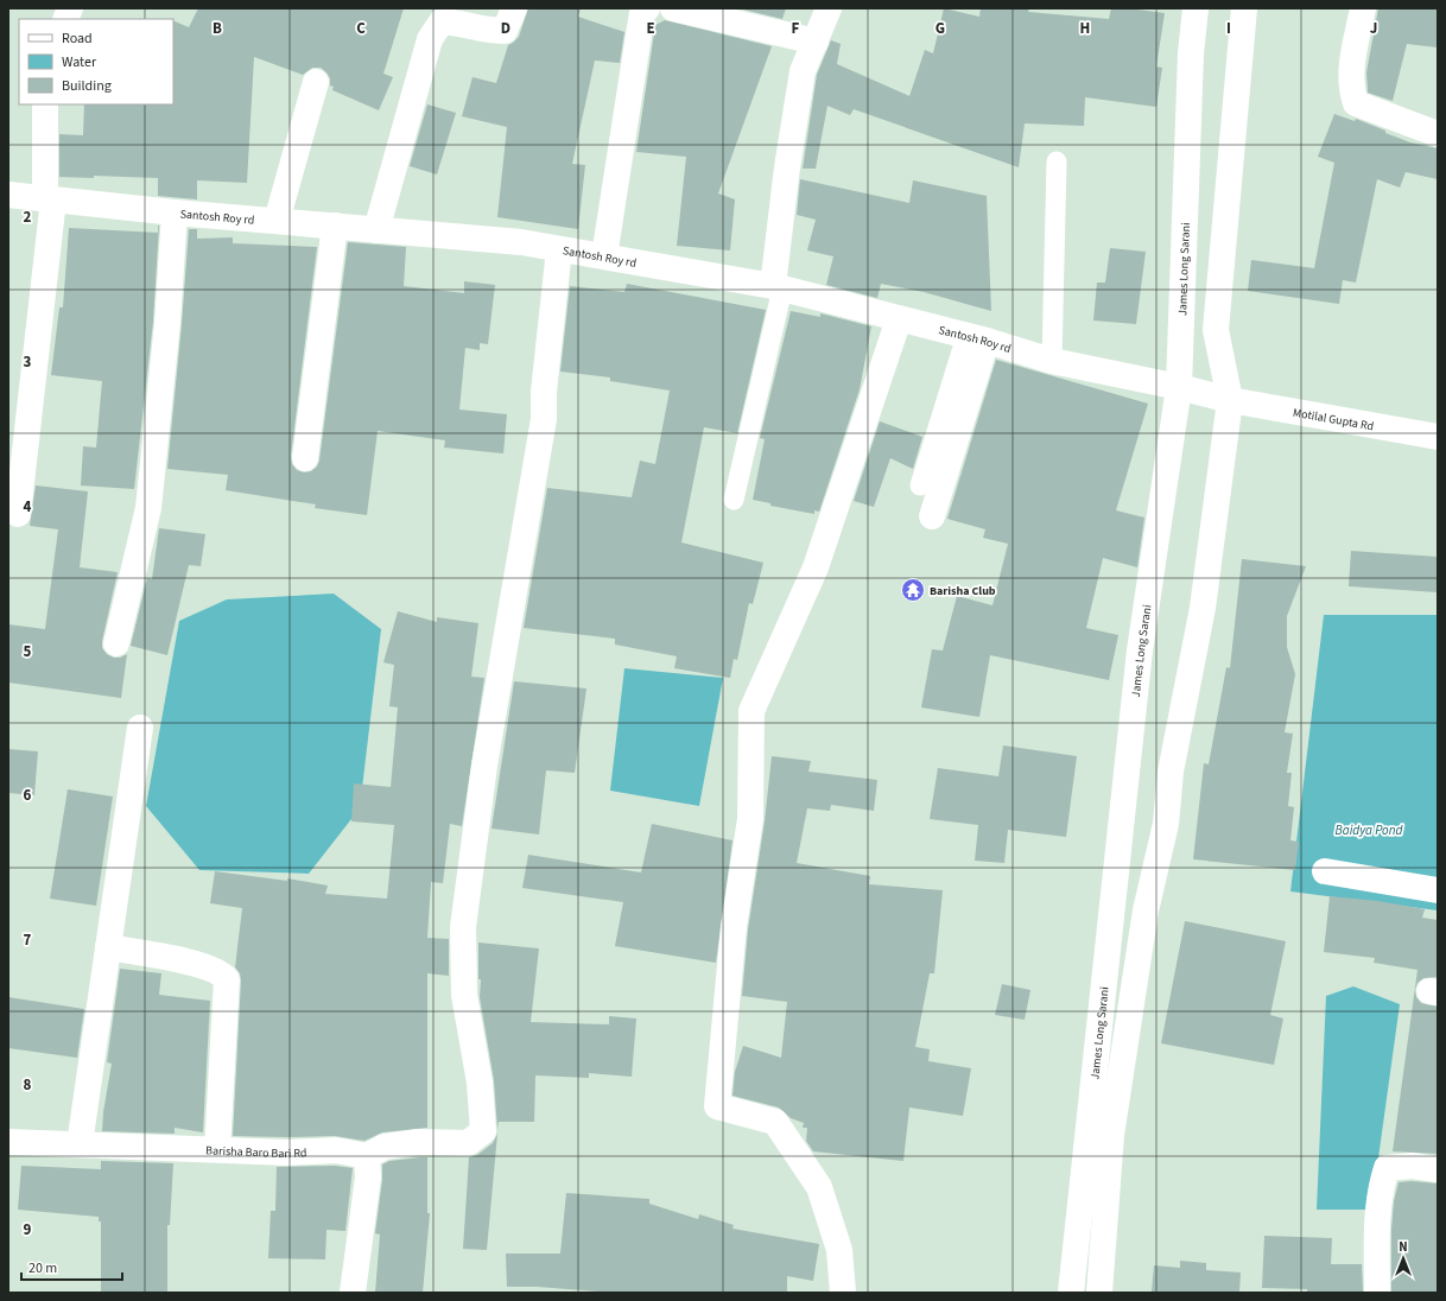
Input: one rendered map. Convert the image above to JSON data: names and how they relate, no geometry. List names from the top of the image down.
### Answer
{
  "streets": {
    "street": [
      "Santosh Roy rd",
      "James Long Sarani",
      "Motilal Gupta Rd",
      "Barisha Baro Bari Rd"
    ]
  },
  "crossings": [
    ["Santosh Roy rd", "James Long Sarani"],
    ["Santosh Roy rd", "Motilal Gupta Rd"],
    ["James Long Sarani", "Motilal Gupta Rd"]
  ],
  "water": ["Baidya Pond"],
  "places": {
    "temple": ["Barisha Club"]
  },
  "legend": ["Road", "Water", "Building"],
  "scale_bar": "20 m",
  "north": "top",
  "grid": {
    "columns": [
      "B",
      "C",
      "D",
      "E",
      "F",
      "G",
      "H",
      "I",
      "J"
    ],
    "rows": [
      "2",
      "3",
      "4",
      "5",
      "6",
      "7",
      "8",
      "9"
    ]
  }
}
